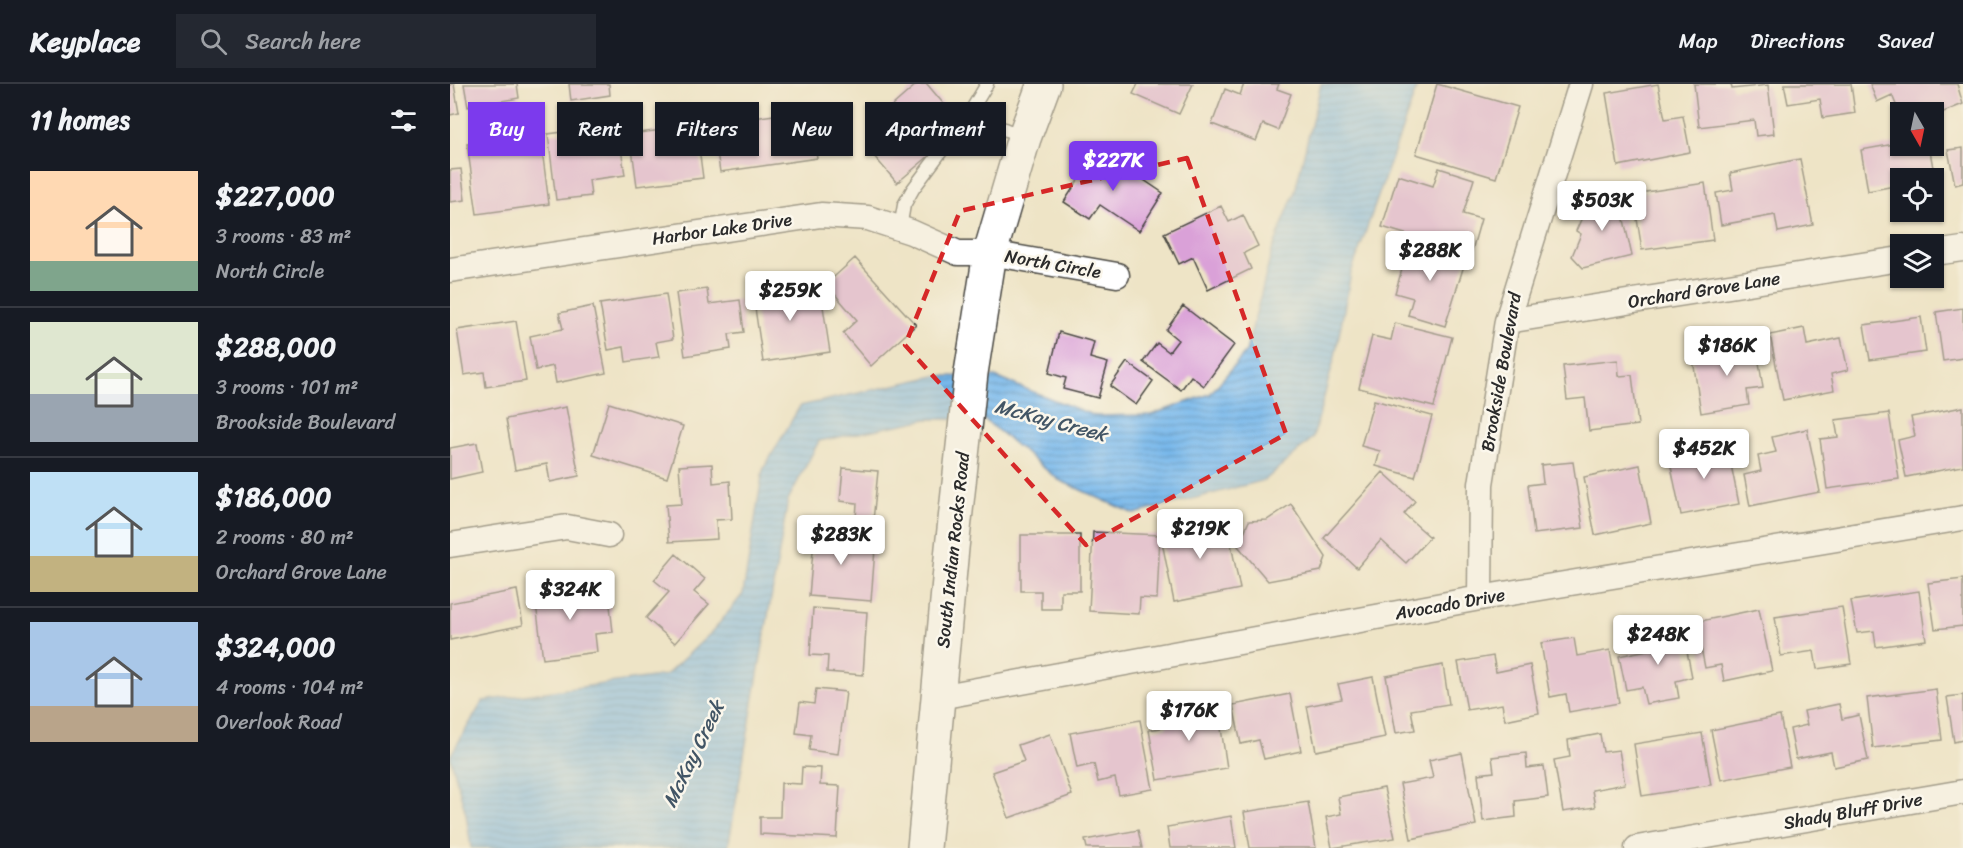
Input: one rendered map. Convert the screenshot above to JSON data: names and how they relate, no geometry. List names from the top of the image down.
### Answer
{
  "streets": {
    "street": [
      "Harbor Lake Drive",
      "North Circle",
      "Orchard Grove Lane",
      "Brookside Boulevard",
      "South Indian Rocks Road",
      "Avocado Drive",
      "Shady Bluff Drive"
    ]
  },
  "crossings": [
    ["Harbor Lake Drive", "North Circle"],
    ["Harbor Lake Drive", "South Indian Rocks Road"],
    ["North Circle", "South Indian Rocks Road"],
    ["Orchard Grove Lane", "Brookside Boulevard"],
    ["Brookside Boulevard", "Avocado Drive"],
    ["South Indian Rocks Road", "Avocado Drive"]
  ],
  "water": ["McKay Creek"],
  "north": "bottom",
  "page": {
    "header": "Keyplace",
    "search": "Search here",
    "nav": ["Map", "Directions", "Saved"],
    "heading": "11 homes",
    "chip": [
      "Buy",
      "Rent",
      "Filters",
      "New",
      "Apartment"
    ],
    "price": [
      "$227K",
      "$503K",
      "$288K",
      "$259K",
      "$186K",
      "$452K",
      "$219K",
      "$283K",
      "$324K",
      "$248K",
      "$176K"
    ],
    "list": [
      {
        "name": "$227,000",
        "note": "3 rooms · 83 m² · North Circle"
      },
      {
        "name": "$288,000",
        "note": "3 rooms · 101 m² · Brookside Boulevard"
      },
      {
        "name": "$186,000",
        "note": "2 rooms · 80 m² · Orchard Grove Lane"
      },
      {
        "name": "$324,000",
        "note": "4 rooms · 104 m² · Overlook Road"
      }
    ]
  }
}
